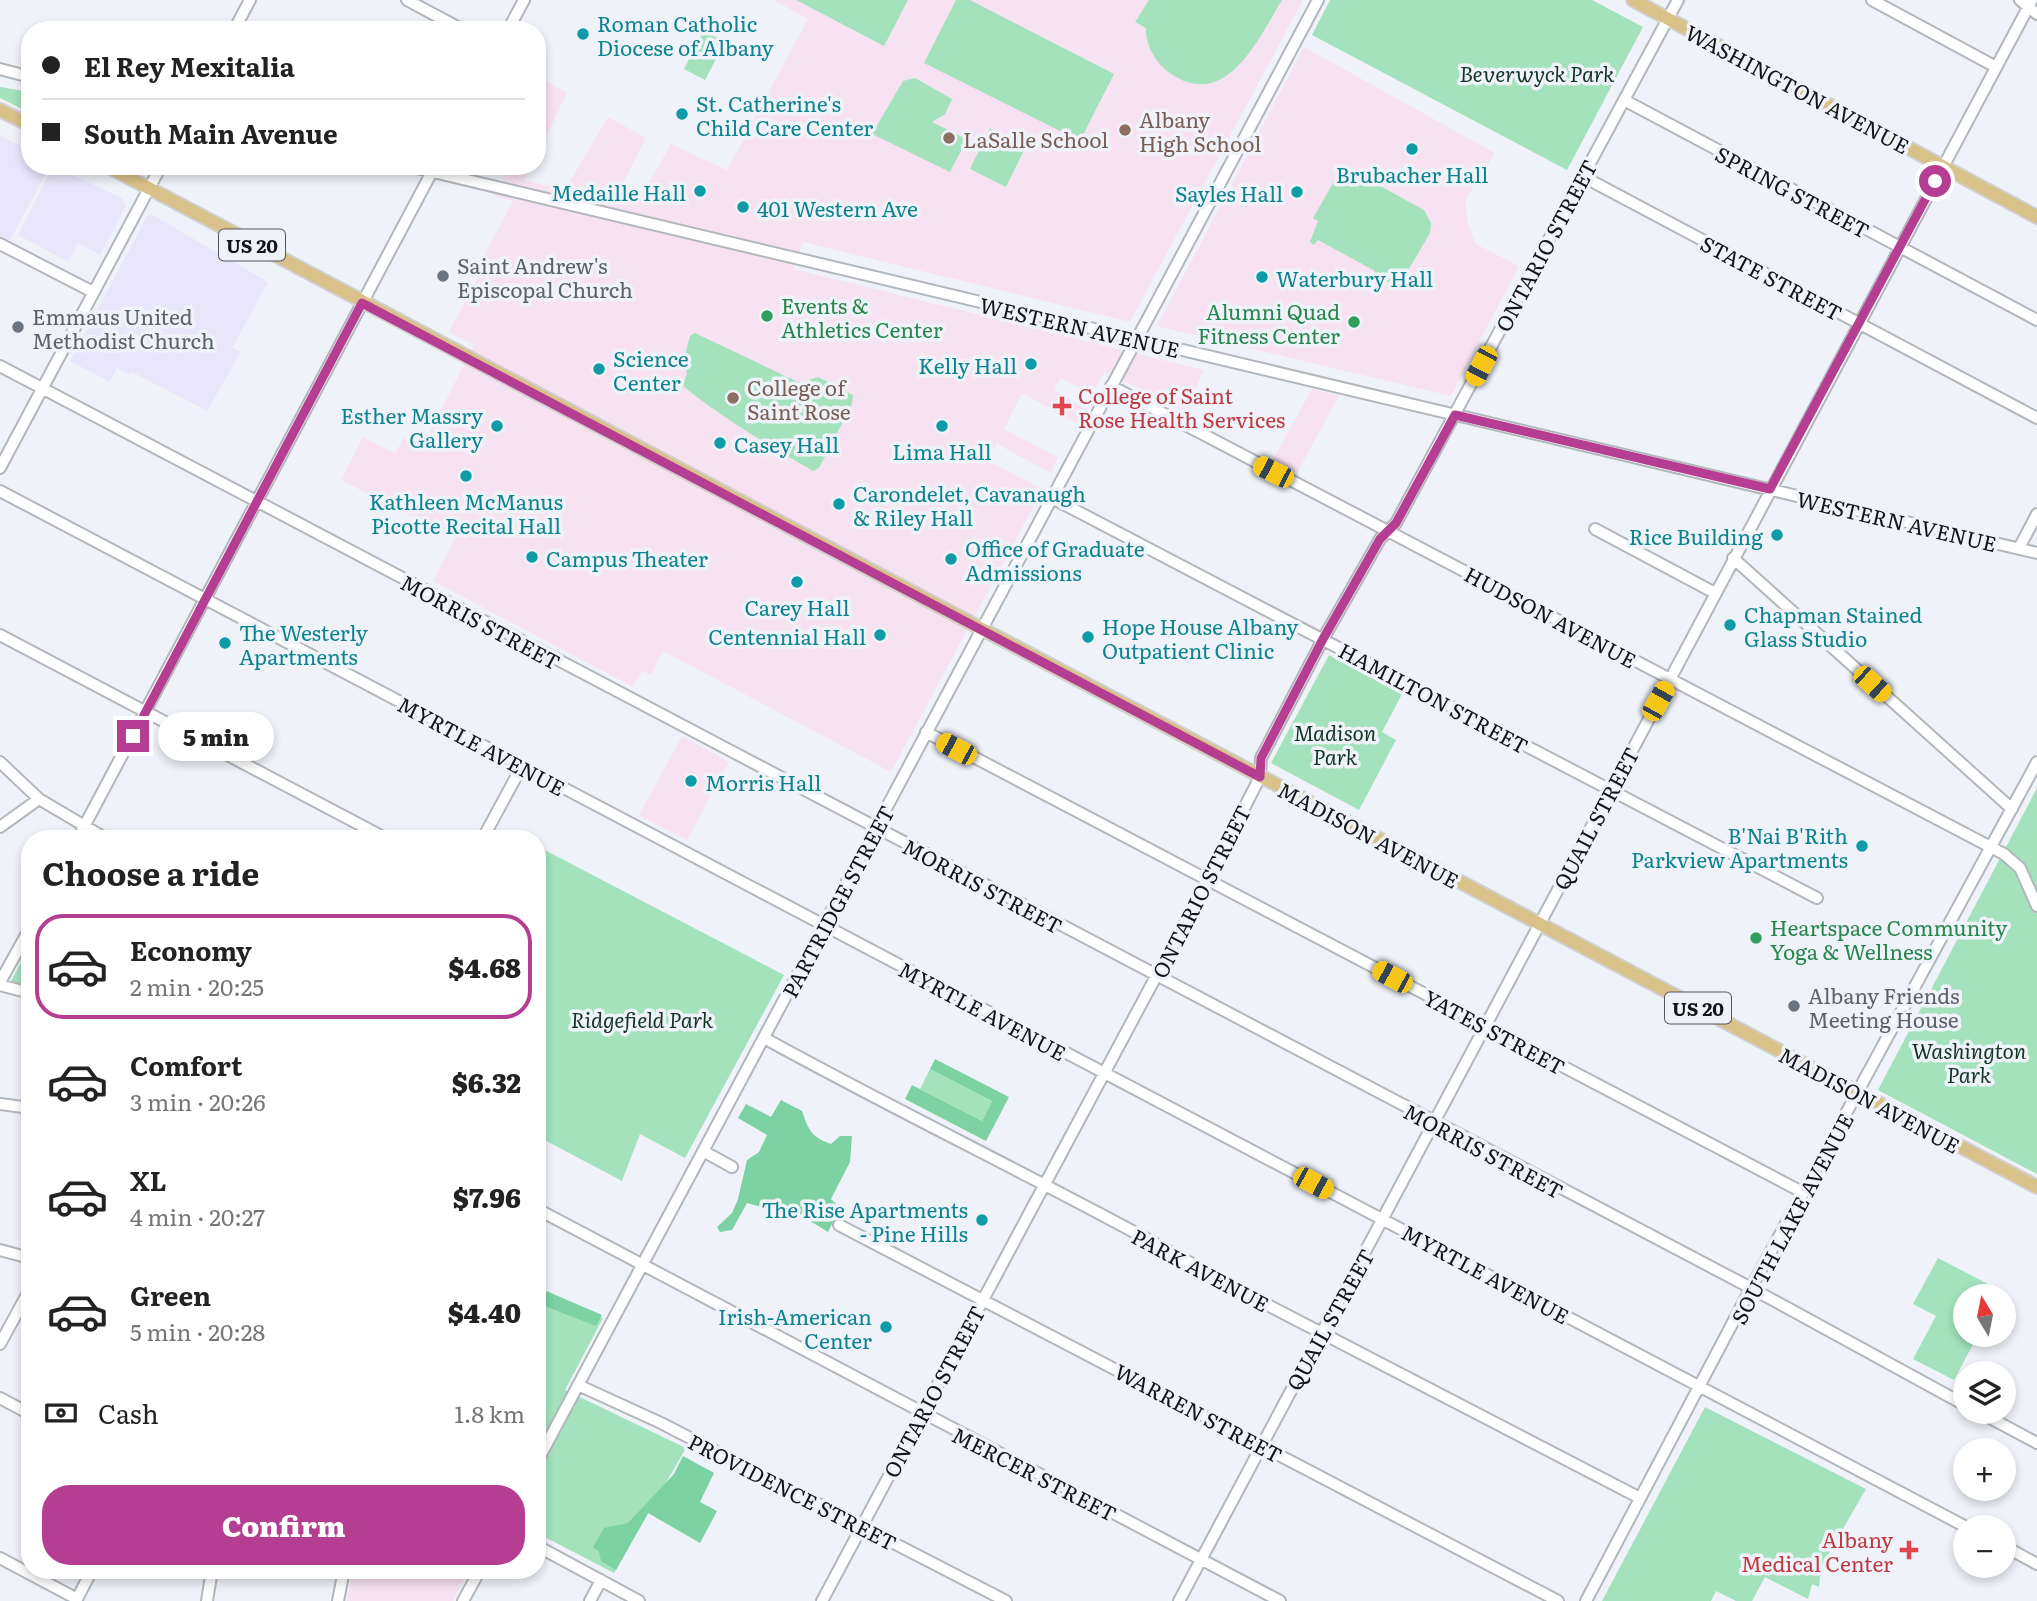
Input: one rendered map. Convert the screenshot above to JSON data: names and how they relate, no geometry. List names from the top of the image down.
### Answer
{
  "streets": {
    "main road": ["WASHINGTON AVENUE", "US 20", "MADISON AVENUE"],
    "street": [
      "SPRING STREET",
      "ONTARIO STREET",
      "STATE STREET",
      "WESTERN AVENUE",
      "HUDSON AVENUE",
      "MORRIS STREET",
      "HAMILTON STREET",
      "MYRTLE AVENUE",
      "QUAIL STREET",
      "PARTRIDGE STREET",
      "YATES STREET",
      "SOUTH LAKE AVENUE",
      "PARK AVENUE",
      "WARREN STREET",
      "MERCER STREET",
      "PROVIDENCE STREET"
    ]
  },
  "crossings": [
    ["WASHINGTON AVENUE", "ONTARIO STREET"],
    ["WASHINGTON AVENUE", "QUAIL STREET"],
    ["SPRING STREET", "ONTARIO STREET"],
    ["SPRING STREET", "QUAIL STREET"],
    ["ONTARIO STREET", "STATE STREET"],
    ["ONTARIO STREET", "WESTERN AVENUE"],
    ["ONTARIO STREET", "HUDSON AVENUE"],
    ["ONTARIO STREET", "MORRIS STREET"],
    ["ONTARIO STREET", "HAMILTON STREET"],
    ["ONTARIO STREET", "MYRTLE AVENUE"],
    ["ONTARIO STREET", "MADISON AVENUE"],
    ["ONTARIO STREET", "YATES STREET"],
    ["ONTARIO STREET", "PARK AVENUE"],
    ["ONTARIO STREET", "WARREN STREET"],
    ["ONTARIO STREET", "MERCER STREET"],
    ["ONTARIO STREET", "PROVIDENCE STREET"],
    ["STATE STREET", "QUAIL STREET"],
    ["WESTERN AVENUE", "QUAIL STREET"],
    ["WESTERN AVENUE", "PARTRIDGE STREET"],
    ["HUDSON AVENUE", "QUAIL STREET"],
    ["HUDSON AVENUE", "PARTRIDGE STREET"],
    ["HUDSON AVENUE", "SOUTH LAKE AVENUE"],
    ["MORRIS STREET", "QUAIL STREET"],
    ["MORRIS STREET", "PARTRIDGE STREET"],
    ["MORRIS STREET", "SOUTH LAKE AVENUE"],
    ["HAMILTON STREET", "QUAIL STREET"],
    ["HAMILTON STREET", "PARTRIDGE STREET"],
    ["MYRTLE AVENUE", "QUAIL STREET"],
    ["MYRTLE AVENUE", "PARTRIDGE STREET"],
    ["MYRTLE AVENUE", "SOUTH LAKE AVENUE"],
    ["QUAIL STREET", "MADISON AVENUE"],
    ["QUAIL STREET", "YATES STREET"],
    ["QUAIL STREET", "PARK AVENUE"],
    ["QUAIL STREET", "WARREN STREET"],
    ["QUAIL STREET", "MERCER STREET"],
    ["MADISON AVENUE", "PARTRIDGE STREET"],
    ["MADISON AVENUE", "SOUTH LAKE AVENUE"],
    ["PARTRIDGE STREET", "YATES STREET"],
    ["PARTRIDGE STREET", "PARK AVENUE"],
    ["PARTRIDGE STREET", "MERCER STREET"],
    ["PARTRIDGE STREET", "PROVIDENCE STREET"],
    ["YATES STREET", "SOUTH LAKE AVENUE"],
    ["SOUTH LAKE AVENUE", "PARK AVENUE"]
  ],
  "parks": [
    "Beverwyck Park",
    "Madison Park",
    "Ridgefield Park",
    "Washington Park"
  ],
  "places": {
    "other": [
      "Roman Catholic Diocese of Albany",
      "St. Catherine's Child Care Center",
      "Albany High School",
      "LaSalle School",
      "Brubacher Hall",
      "Medaille Hall",
      "Sayles Hall",
      "401 Western Ave",
      "Saint Andrew's Episcopal Church",
      "Waterbury Hall",
      "Events & Athletics Center",
      "Alumni Quad Fitness Center",
      "Emmaus United Methodist Church",
      "Kelly Hall",
      "Science Center",
      "College of Saint Rose",
      "Esther Massry Gallery",
      "Lima Hall",
      "Casey Hall",
      "Kathleen McManus Picotte Recital Hall",
      "Carondelet, Cavanaugh & Riley Hall",
      "Rice Building",
      "Campus Theater",
      "Office of Graduate Admissions",
      "Carey Hall",
      "Chapman Stained Glass Studio",
      "Centennial Hall",
      "Hope House Albany Outpatient Clinic",
      "The Westerly Apartments",
      "Morris Hall",
      "B'Nai B'Rith Parkview Apartments",
      "Heartspace Community Yoga & Wellness",
      "Albany Friends Meeting House",
      "The Rise Apartments - Pine Hills",
      "Irish-American Center"
    ],
    "health": ["College of Saint Rose Health Services", "Albany Medical Center"]
  },
  "north": "top",
  "page": {
    "banner": ["El Rey Mexitalia", "South Main Avenue"],
    "bubble": "5 min",
    "heading": "Choose a ride",
    "list": [
      {
        "name": "Economy",
        "note": "2 min · 20:25",
        "value": "$4.68"
      },
      {
        "name": "Comfort",
        "note": "3 min · 20:26",
        "value": "$6.32"
      },
      {
        "name": "XL",
        "note": "4 min · 20:27",
        "value": "$7.96"
      },
      {
        "name": "Green",
        "note": "5 min · 20:28",
        "value": "$4.40"
      }
    ],
    "map_buttons": ["+", "−"],
    "pay": ["Cash", "1.8 km"],
    "buttons": "Confirm"
  }
}
